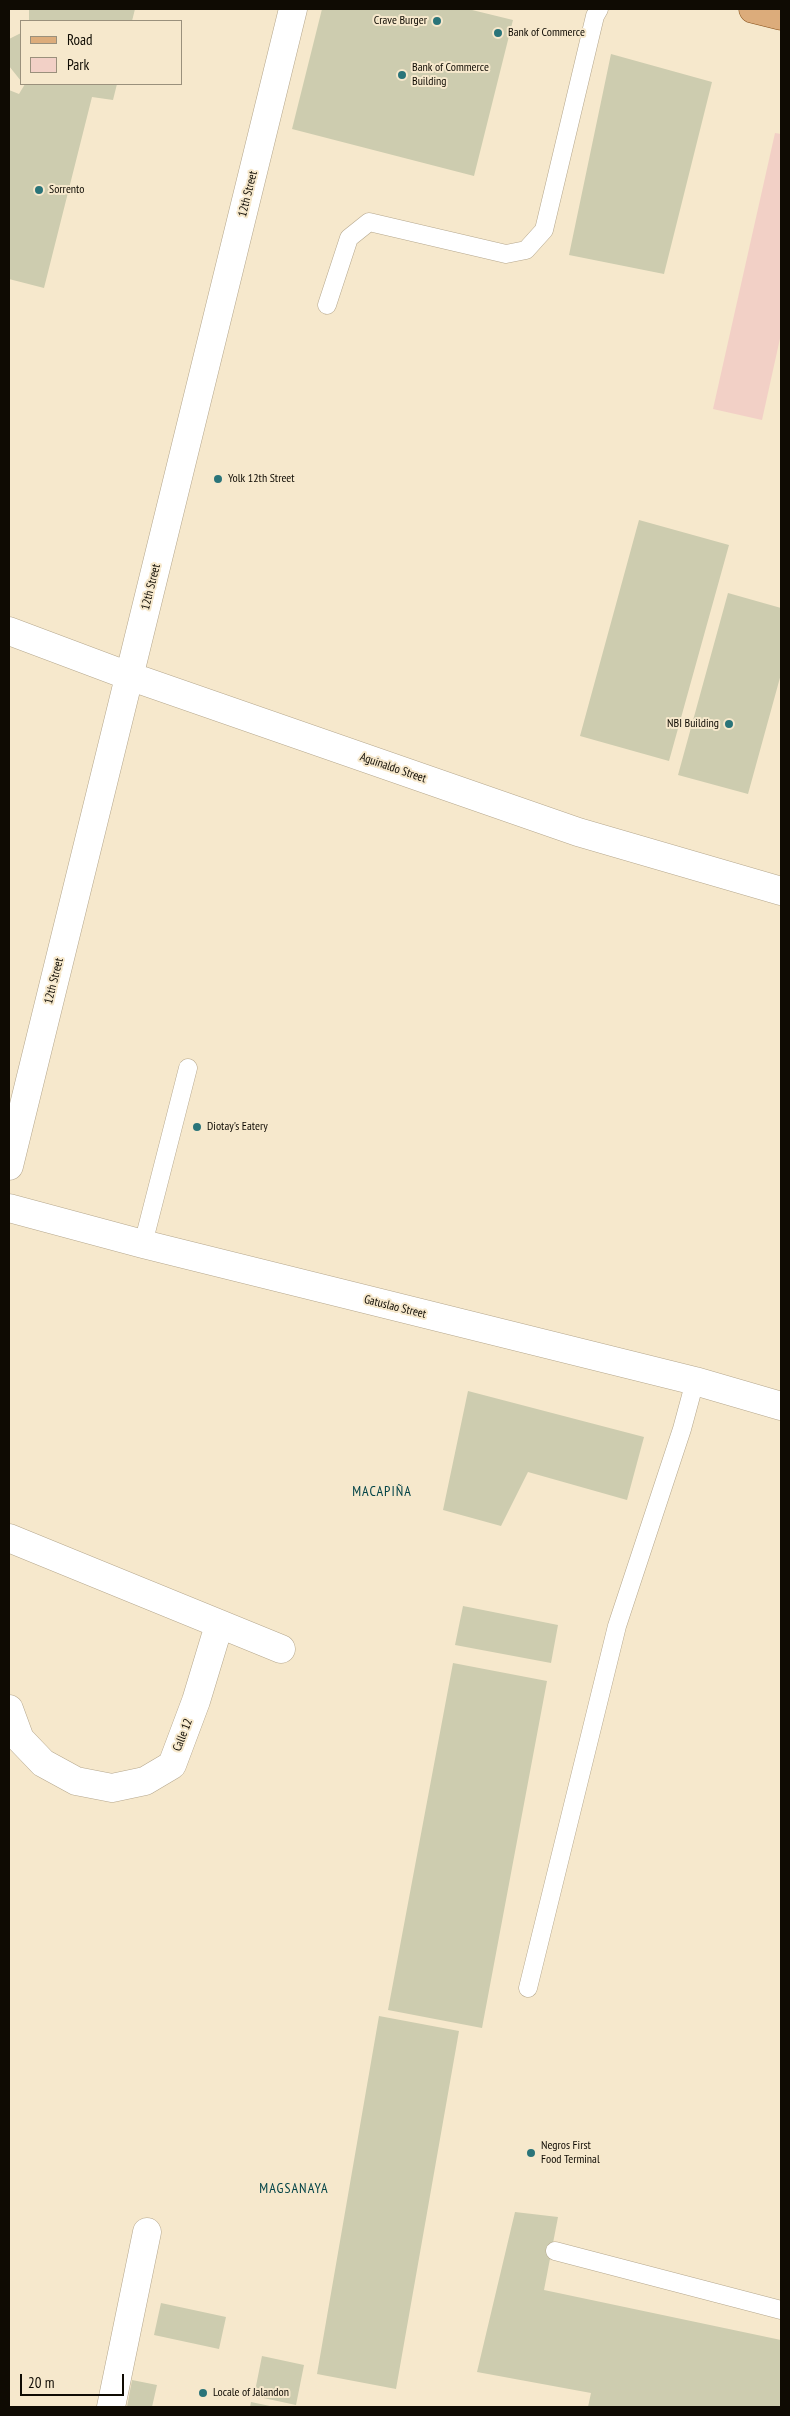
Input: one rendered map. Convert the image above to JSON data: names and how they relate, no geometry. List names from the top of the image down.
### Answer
{
  "streets": {
    "street": [
      "12th Street",
      "Aguinaldo Street",
      "Gatuslao Street",
      "Calle 12"
    ]
  },
  "crossings": [
    ["12th Street", "Aguinaldo Street"]
  ],
  "districts": ["MACAPIÑA", "MAGSANAYA"],
  "places": [
    "Crave Burger",
    "Bank of Commerce",
    "Bank of Commerce Building",
    "Sorrento",
    "Yolk 12th Street",
    "NBI Building",
    "Diotay's Eatery",
    "Negros First Food Terminal",
    "Locale of Jalandon"
  ],
  "legend": ["Road", "Park"],
  "scale_bar": "20 m"
}
